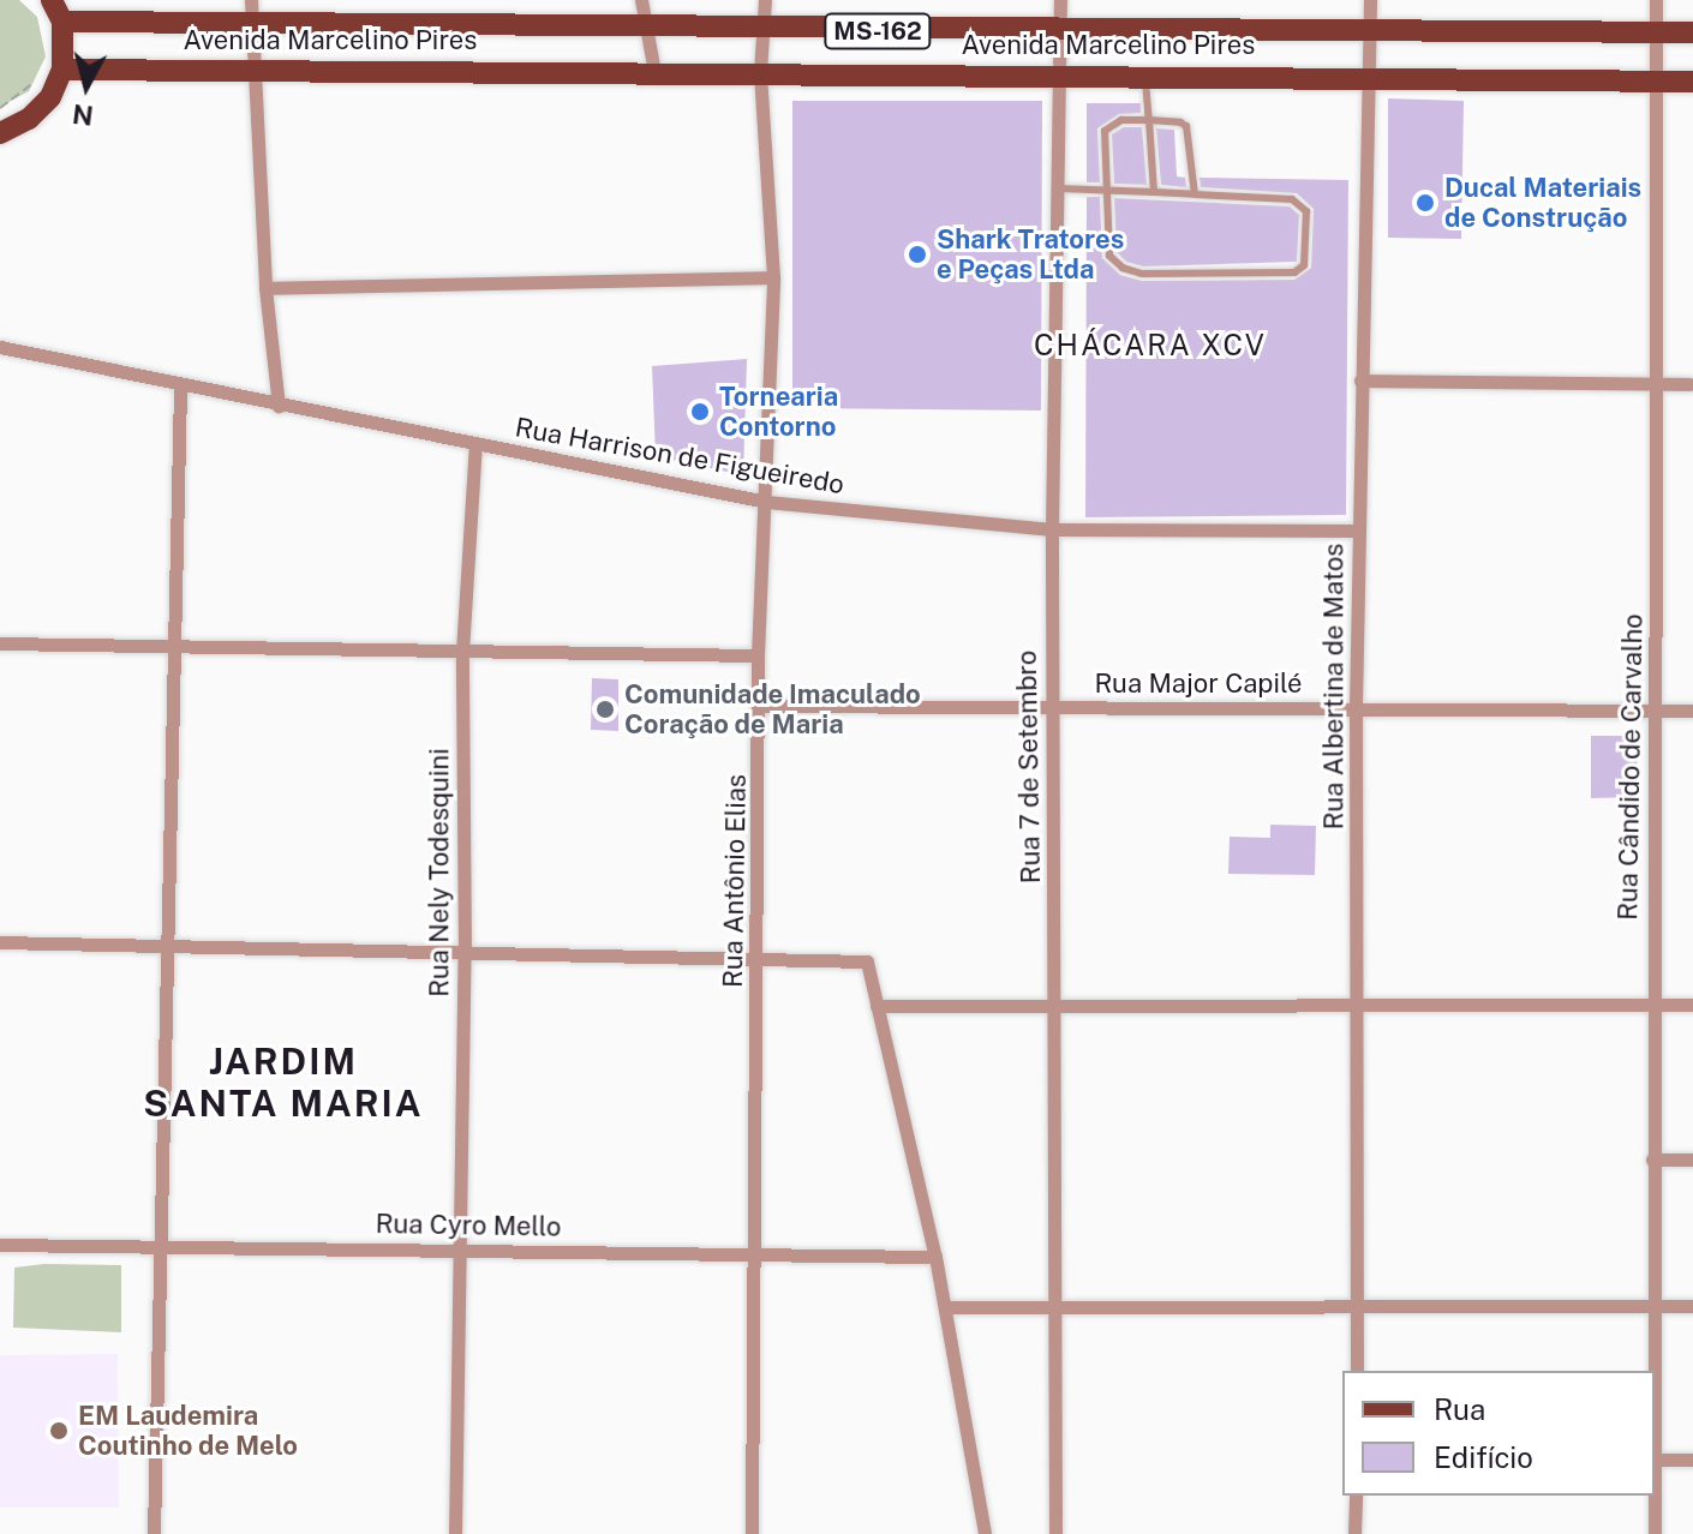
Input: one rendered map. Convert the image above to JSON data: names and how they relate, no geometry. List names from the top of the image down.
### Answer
{
  "streets": {
    "main road": ["MS-162", "Avenida Marcelino Pires"],
    "street": [
      "Rua Harrison de Figueiredo",
      "Rua Major Capilé",
      "Rua Albertina de Matos",
      "Rua 7 de Setembro",
      "Rua Cândido de Carvalho",
      "Rua Nely Todesquini",
      "Rua Antônio Elias",
      "Rua Cyro Mello"
    ]
  },
  "crossings": [
    ["Avenida Marcelino Pires", "Rua Albertina de Matos"],
    ["Avenida Marcelino Pires", "Rua 7 de Setembro"],
    ["Avenida Marcelino Pires", "Rua Cândido de Carvalho"],
    ["Avenida Marcelino Pires", "Rua Antônio Elias"],
    ["Rua Harrison de Figueiredo", "Rua Albertina de Matos"],
    ["Rua Harrison de Figueiredo", "Rua 7 de Setembro"],
    ["Rua Harrison de Figueiredo", "Rua Nely Todesquini"],
    ["Rua Harrison de Figueiredo", "Rua Antônio Elias"],
    ["Rua Major Capilé", "Rua Albertina de Matos"],
    ["Rua Major Capilé", "Rua 7 de Setembro"],
    ["Rua Major Capilé", "Rua Cândido de Carvalho"],
    ["Rua Major Capilé", "Rua Antônio Elias"],
    ["Rua Nely Todesquini", "Rua Cyro Mello"],
    ["Rua Antônio Elias", "Rua Cyro Mello"]
  ],
  "districts": ["CHÁCARA XCV", "JARDIM SANTA MARIA"],
  "places": [
    "Ducal Materiais de Construção",
    "Shark Tratores e Peças Ltda",
    "Tornearia Contorno",
    "Comunidade Imaculado Coração de Maria",
    "EM Laudemira Coutinho de Melo"
  ],
  "legend": ["Rua", "Edifício"],
  "north": "bottom"
}
